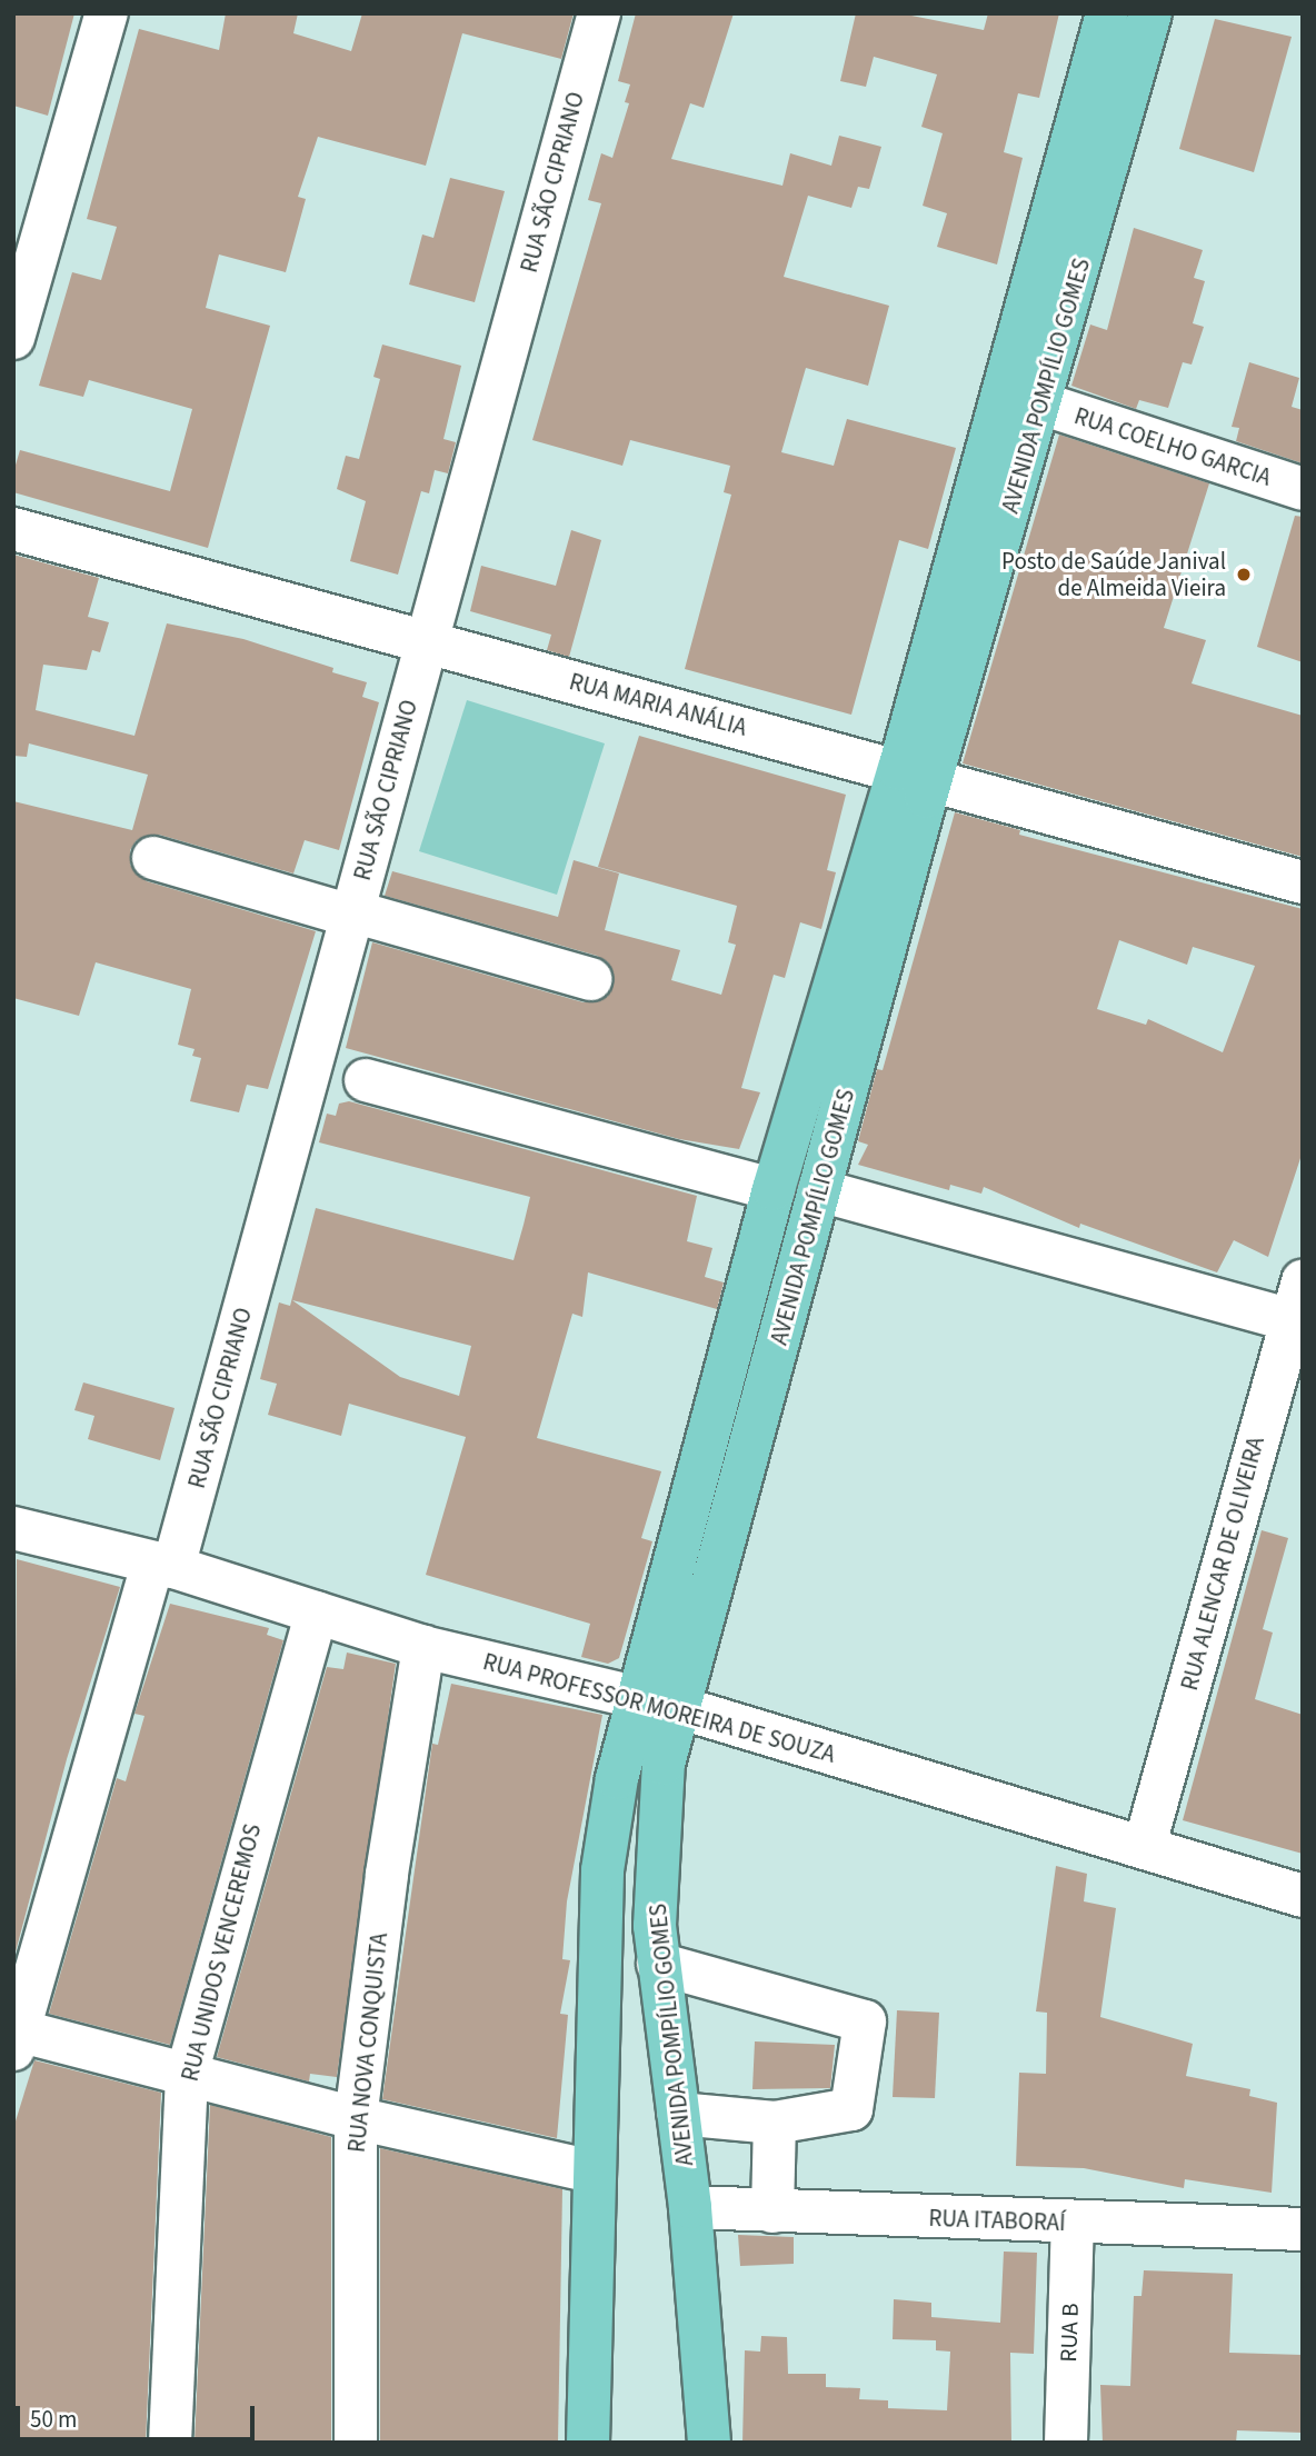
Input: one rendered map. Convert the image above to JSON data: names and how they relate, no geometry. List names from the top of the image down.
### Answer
{
  "streets": {
    "main road": ["AVENIDA POMPÍLIO GOMES"],
    "street": [
      "RUA SÃO CIPRIANO",
      "RUA COELHO GARCIA",
      "RUA MARIA ANÁLIA",
      "RUA ALENCAR DE OLIVEIRA",
      "RUA PROFESSOR MOREIRA DE SOUZA",
      "RUA UNIDOS VENCEREMOS",
      "RUA NOVA CONQUISTA",
      "RUA ITABORAÍ",
      "RUA B"
    ]
  },
  "crossings": [
    ["RUA SÃO CIPRIANO", "RUA MARIA ANÁLIA"],
    ["RUA SÃO CIPRIANO", "RUA PROFESSOR MOREIRA DE SOUZA"],
    ["AVENIDA POMPÍLIO GOMES", "RUA COELHO GARCIA"],
    ["AVENIDA POMPÍLIO GOMES", "RUA MARIA ANÁLIA"],
    ["AVENIDA POMPÍLIO GOMES", "RUA PROFESSOR MOREIRA DE SOUZA"],
    ["AVENIDA POMPÍLIO GOMES", "RUA ITABORAÍ"],
    ["RUA ALENCAR DE OLIVEIRA", "RUA PROFESSOR MOREIRA DE SOUZA"],
    ["RUA PROFESSOR MOREIRA DE SOUZA", "RUA UNIDOS VENCEREMOS"],
    ["RUA PROFESSOR MOREIRA DE SOUZA", "RUA NOVA CONQUISTA"],
    ["RUA ITABORAÍ", "RUA B"]
  ],
  "places": ["Posto de Saúde Janival de Almeida Vieira"],
  "scale_bar": "50 m"
}
